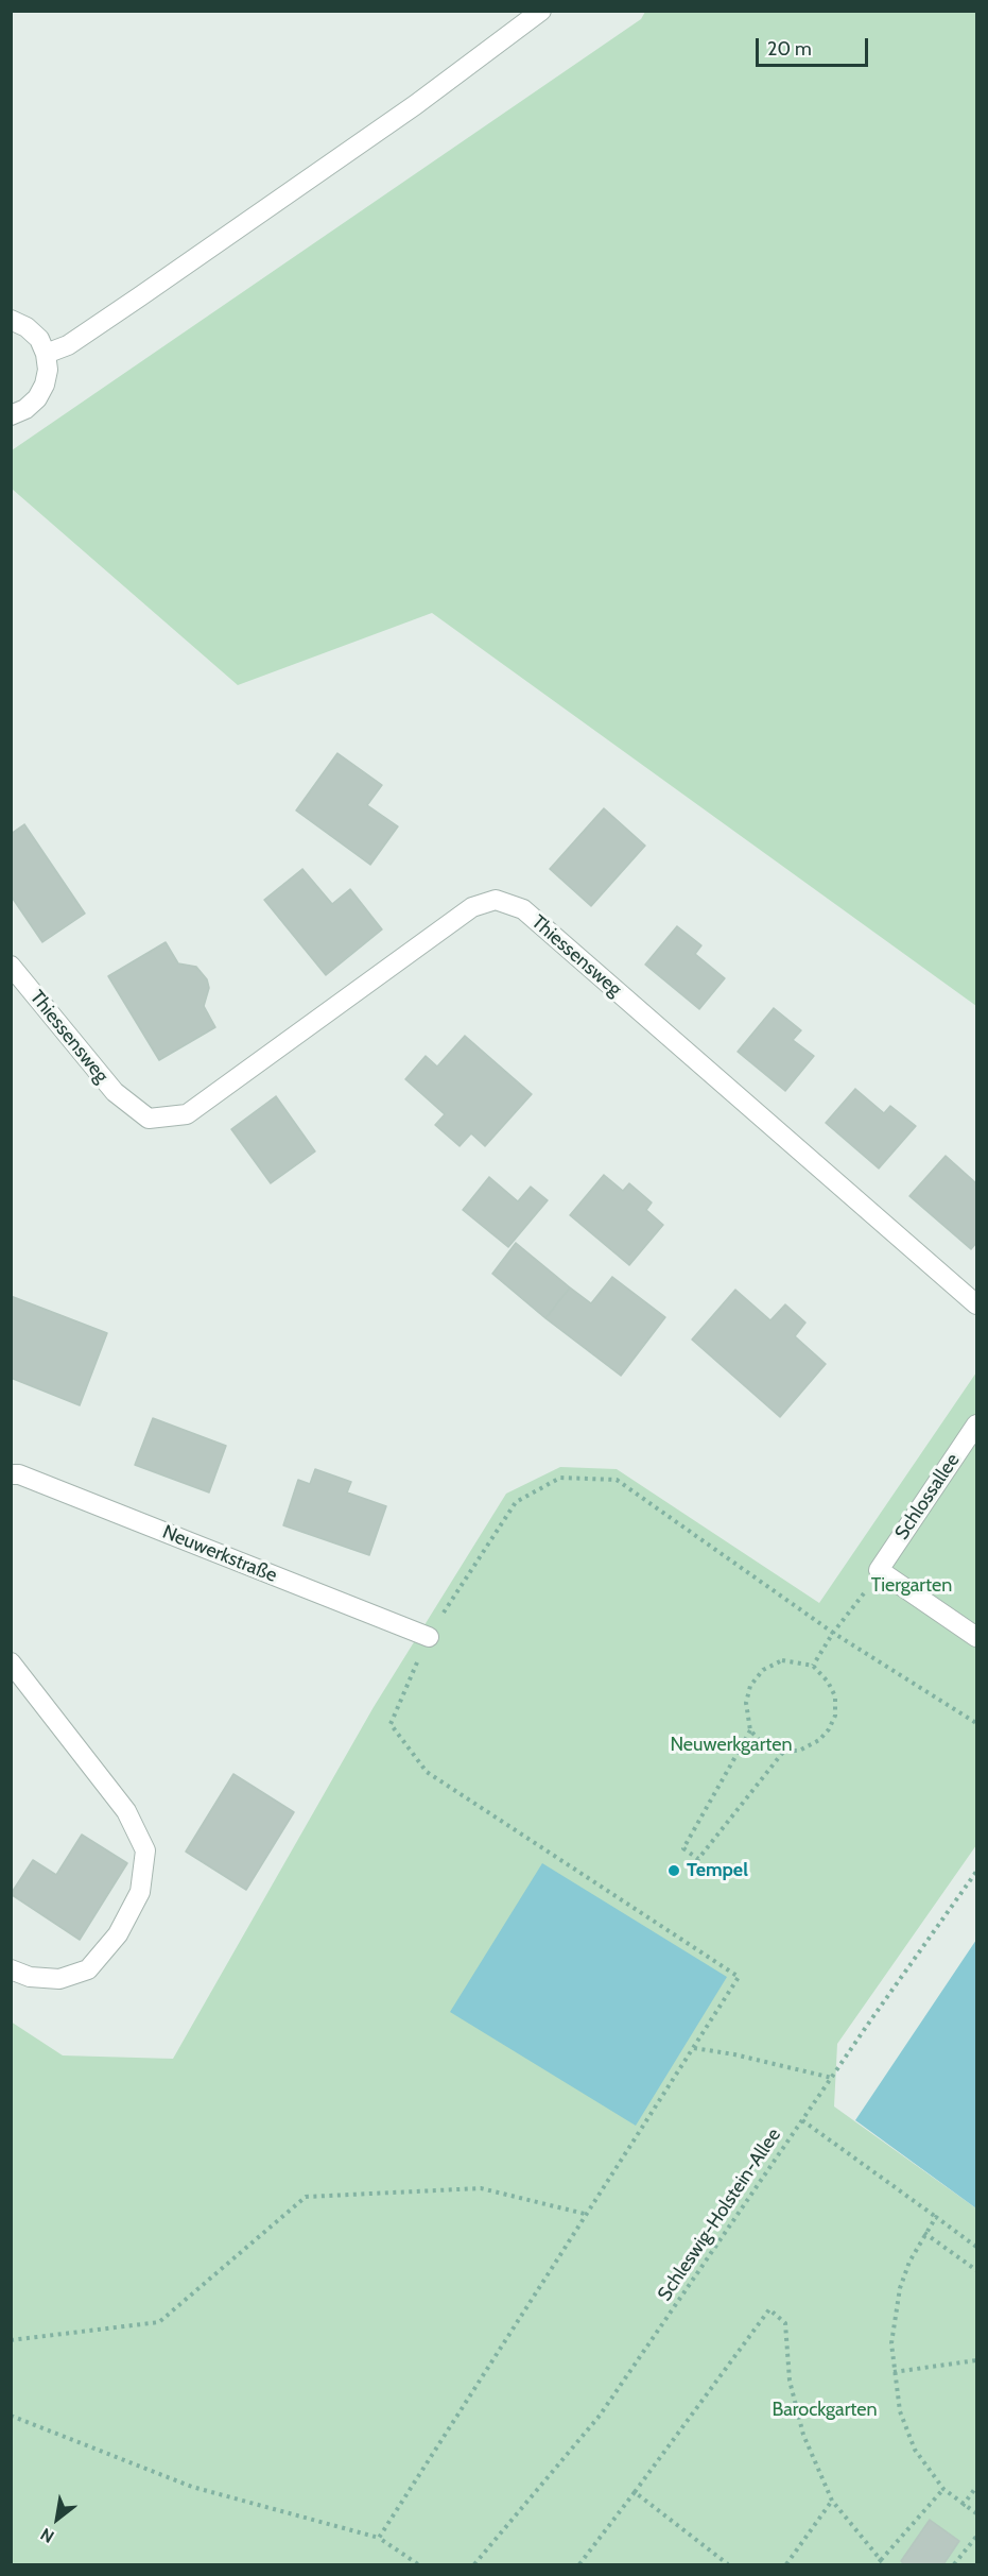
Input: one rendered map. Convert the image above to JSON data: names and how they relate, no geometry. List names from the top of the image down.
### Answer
{
  "streets": {
    "street": ["Thiessensweg", "Schlossallee", "Neuwerkstraße"],
    "path": ["Schleswig-Holstein-Allee"]
  },
  "parks": ["Tiergarten", "Neuwerkgarten", "Barockgarten"],
  "places": ["Tempel"],
  "scale_bar": "20 m",
  "north": "bottom left"
}
